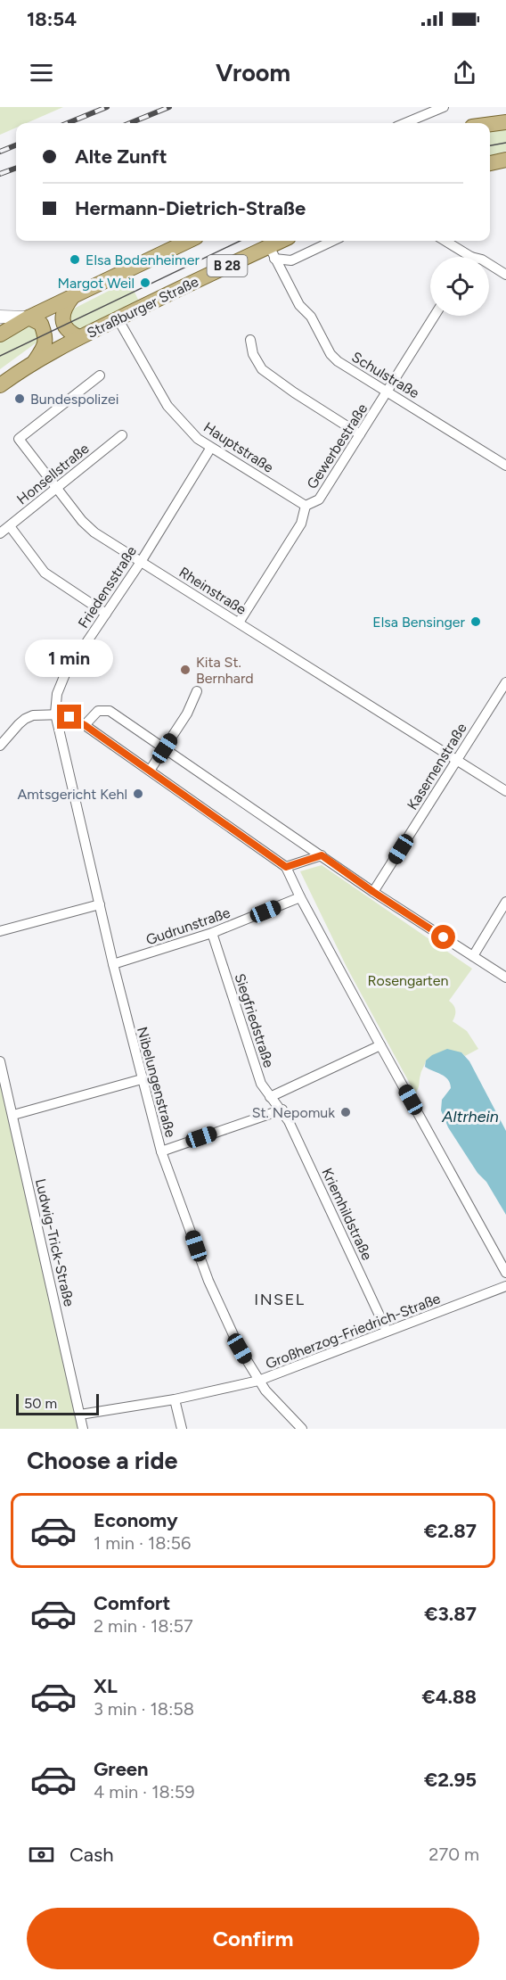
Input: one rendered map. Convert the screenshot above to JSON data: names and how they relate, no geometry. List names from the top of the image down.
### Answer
{
  "streets": {
    "main road": ["B 28", "Straßburger Straße"],
    "street": [
      "Schulstraße",
      "Gewerbestraße",
      "Hauptstraße",
      "Honsellstraße",
      "Friedensstraße",
      "Rheinstraße",
      "Kasernenstraße",
      "Gudrunstraße",
      "Siegfriedstraße",
      "Nibelungenstraße",
      "Kriemhildstraße",
      "Ludwig-Trick-Straße",
      "Großherzog-Friedrich-Straße"
    ]
  },
  "crossings": [
    ["Straßburger Straße", "Schulstraße"],
    ["Straßburger Straße", "Hauptstraße"],
    ["Schulstraße", "Gewerbestraße"],
    ["Gewerbestraße", "Hauptstraße"],
    ["Gewerbestraße", "Rheinstraße"],
    ["Hauptstraße", "Friedensstraße"],
    ["Honsellstraße", "Rheinstraße"],
    ["Friedensstraße", "Rheinstraße"],
    ["Friedensstraße", "Nibelungenstraße"],
    ["Rheinstraße", "Kasernenstraße"],
    ["Gudrunstraße", "Siegfriedstraße"],
    ["Gudrunstraße", "Nibelungenstraße"],
    ["Siegfriedstraße", "Kriemhildstraße"],
    ["Nibelungenstraße", "Großherzog-Friedrich-Straße"],
    ["Kriemhildstraße", "Großherzog-Friedrich-Straße"],
    ["Ludwig-Trick-Straße", "Großherzog-Friedrich-Straße"]
  ],
  "districts": ["INSEL"],
  "water": ["Altrhein"],
  "parks": ["Rosengarten"],
  "places": [
    "Elsa Bodenheimer",
    "Margot Weil",
    "Bundespolizei",
    "Elsa Bensinger",
    "Kita St. Bernhard",
    "Amtsgericht Kehl",
    "St. Nepomuk"
  ],
  "scale_bar": "50 m",
  "page": {
    "status": "18:54",
    "header": "Vroom",
    "banner": ["Alte Zunft", "Hermann-Dietrich-Straße"],
    "bubble": "1 min",
    "scale": "50 m",
    "heading": "Choose a ride",
    "list": [
      {
        "name": "Economy",
        "note": "1 min · 18:56",
        "value": "€2.87"
      },
      {
        "name": "Comfort",
        "note": "2 min · 18:57",
        "value": "€3.87"
      },
      {
        "name": "XL",
        "note": "3 min · 18:58",
        "value": "€4.88"
      },
      {
        "name": "Green",
        "note": "4 min · 18:59",
        "value": "€2.95"
      }
    ],
    "pay": ["Cash", "270 m"],
    "buttons": "Confirm"
  }
}
